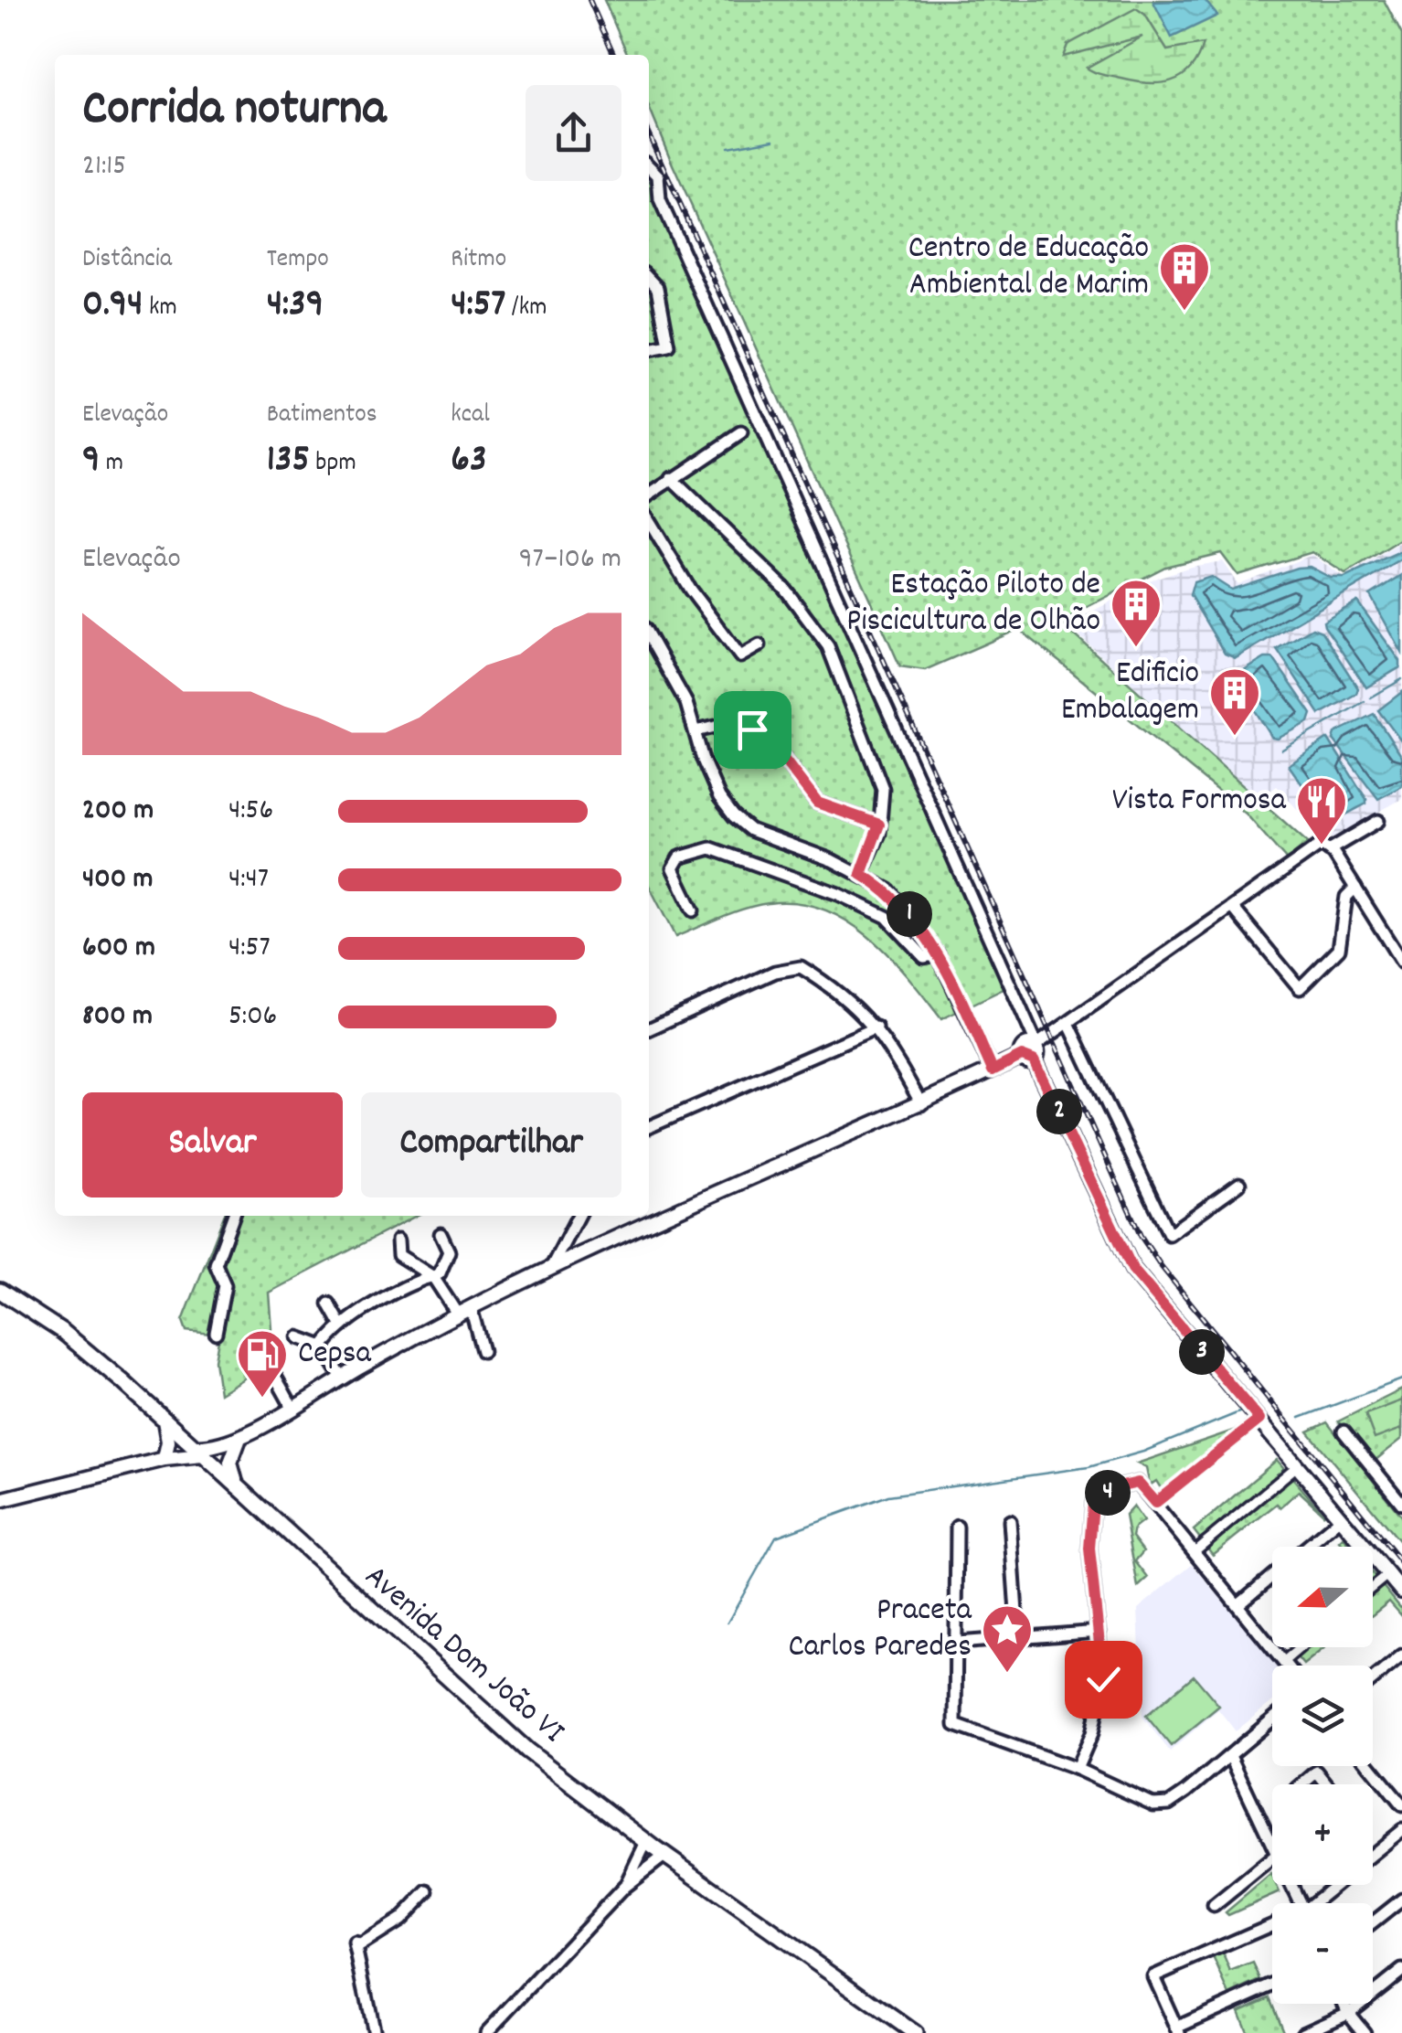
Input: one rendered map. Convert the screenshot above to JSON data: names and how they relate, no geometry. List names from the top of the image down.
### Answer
{
  "streets": {
    "main road": ["Avenida Dom João VI"]
  },
  "places": {
    "building": ["Centro de Educação Ambiental de Marim", "Estação Piloto de Piscicultura de Olhão", "Edificio Embalagem"],
    "restaurant": ["Vista Formosa"],
    "fuel station": ["Cepsa"],
    "place": ["Praceta Carlos Paredes"]
  },
  "north": "left",
  "page": {
    "heading": ["Corrida noturna", "21:15"],
    "stats": [
      ["Distância", "0.94 km"],
      ["Tempo", "4:39"],
      ["Ritmo", "4:57 /km"],
      ["Elevação", "9 m"],
      ["Batimentos", "135 bpm"],
      ["kcal", "63"]
    ],
    "chart": ["Elevação", "97–106 m"],
    "list": [
      {
        "name": "200 m",
        "note": "4:56"
      },
      {
        "name": "400 m",
        "note": "4:47"
      },
      {
        "name": "600 m",
        "note": "4:57"
      },
      {
        "name": "800 m",
        "note": "5:06"
      }
    ],
    "pins": [
      "1",
      "2",
      "3",
      "4"
    ],
    "buttons": ["Salvar", "Compartilhar"],
    "map_buttons": ["+", "−"]
  }
}
